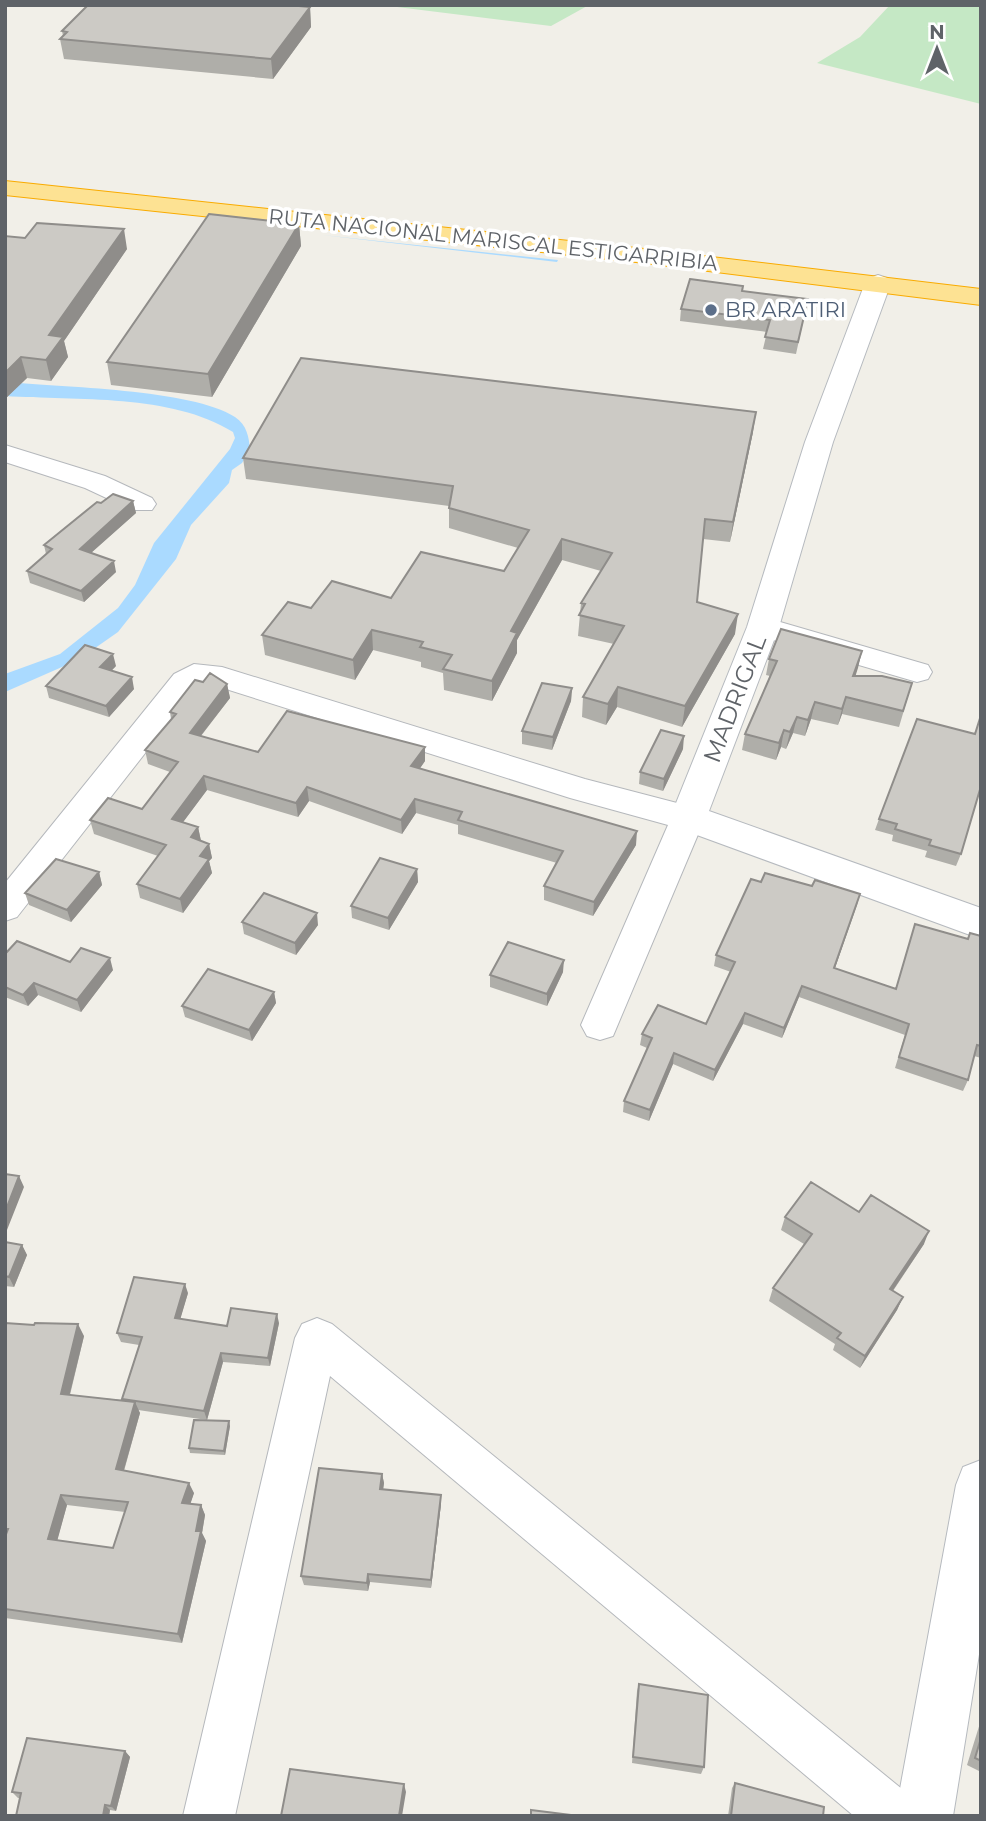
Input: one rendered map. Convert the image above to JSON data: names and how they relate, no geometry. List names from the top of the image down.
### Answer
{
  "streets": {
    "highway": ["RUTA NACIONAL MARISCAL ESTIGARRIBIA"],
    "street": ["MADRIGAL"]
  },
  "crossings": [
    ["RUTA NACIONAL MARISCAL ESTIGARRIBIA", "MADRIGAL"]
  ],
  "places": ["BR ARATIRI"],
  "north": "top"
}
